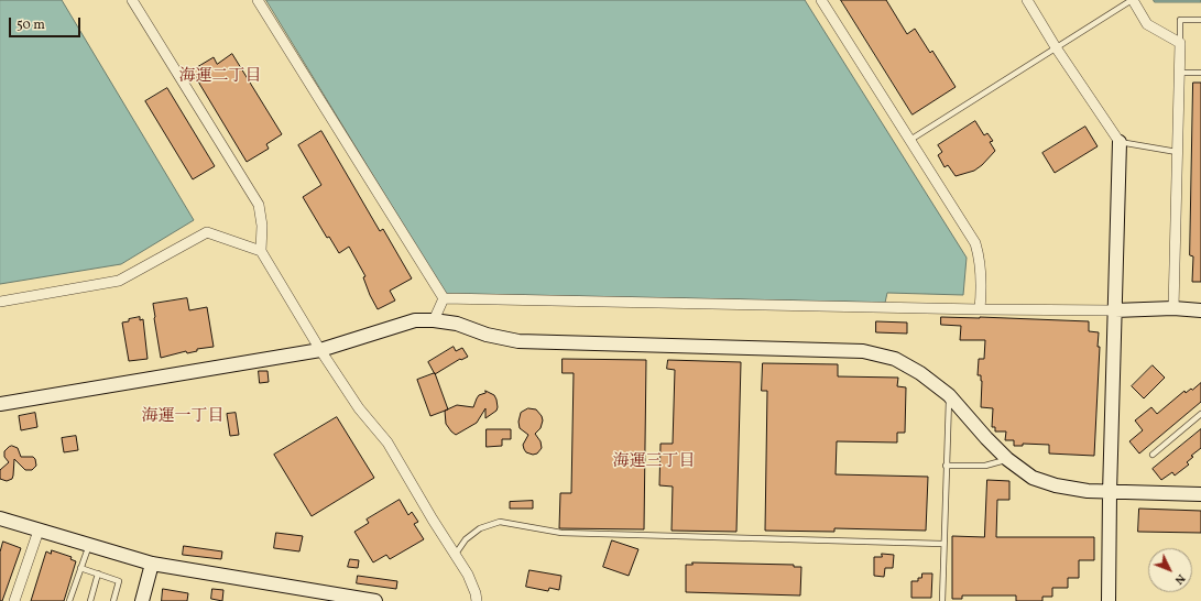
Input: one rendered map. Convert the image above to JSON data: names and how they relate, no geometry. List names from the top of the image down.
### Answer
{
  "districts": ["海運二丁目", "海運一丁目", "海運三丁目"],
  "scale_bar": "50 m",
  "north": "bottom right"
}
